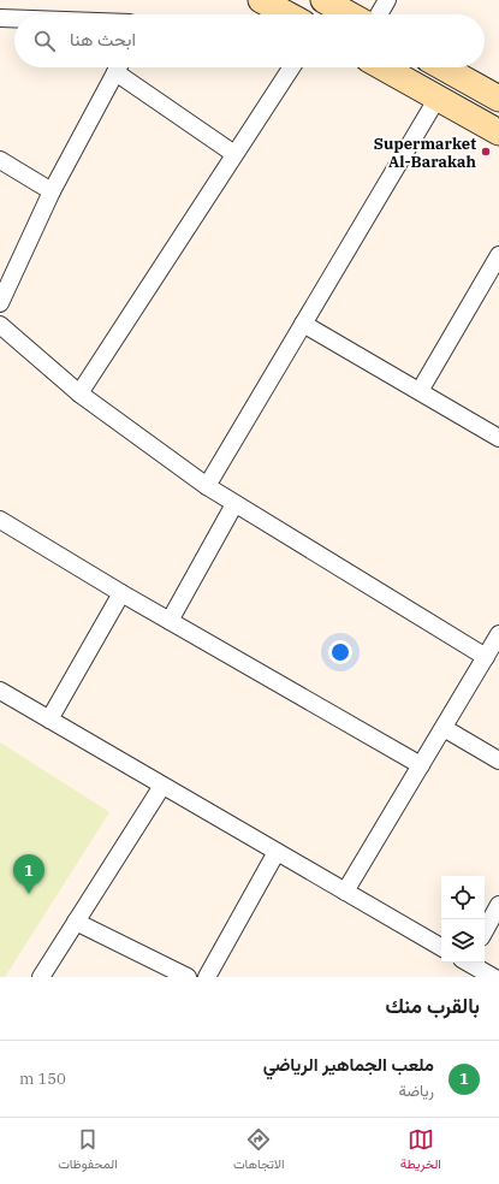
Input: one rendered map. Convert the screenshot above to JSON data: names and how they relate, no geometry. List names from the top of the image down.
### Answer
{
  "places": ["Supermarket Al-Barakah"],
  "page": {
    "search": "ابحث هنا",
    "pins": "1",
    "heading": "بالقرب منك",
    "list": [
      {
        "mark": "1",
        "name": "ملعب الجماهير الرياضي",
        "note": "رياضة",
        "value": "150 m"
      }
    ],
    "nav": ["الخريطة", "الاتجاهات", "المحفوظات"]
  }
}
